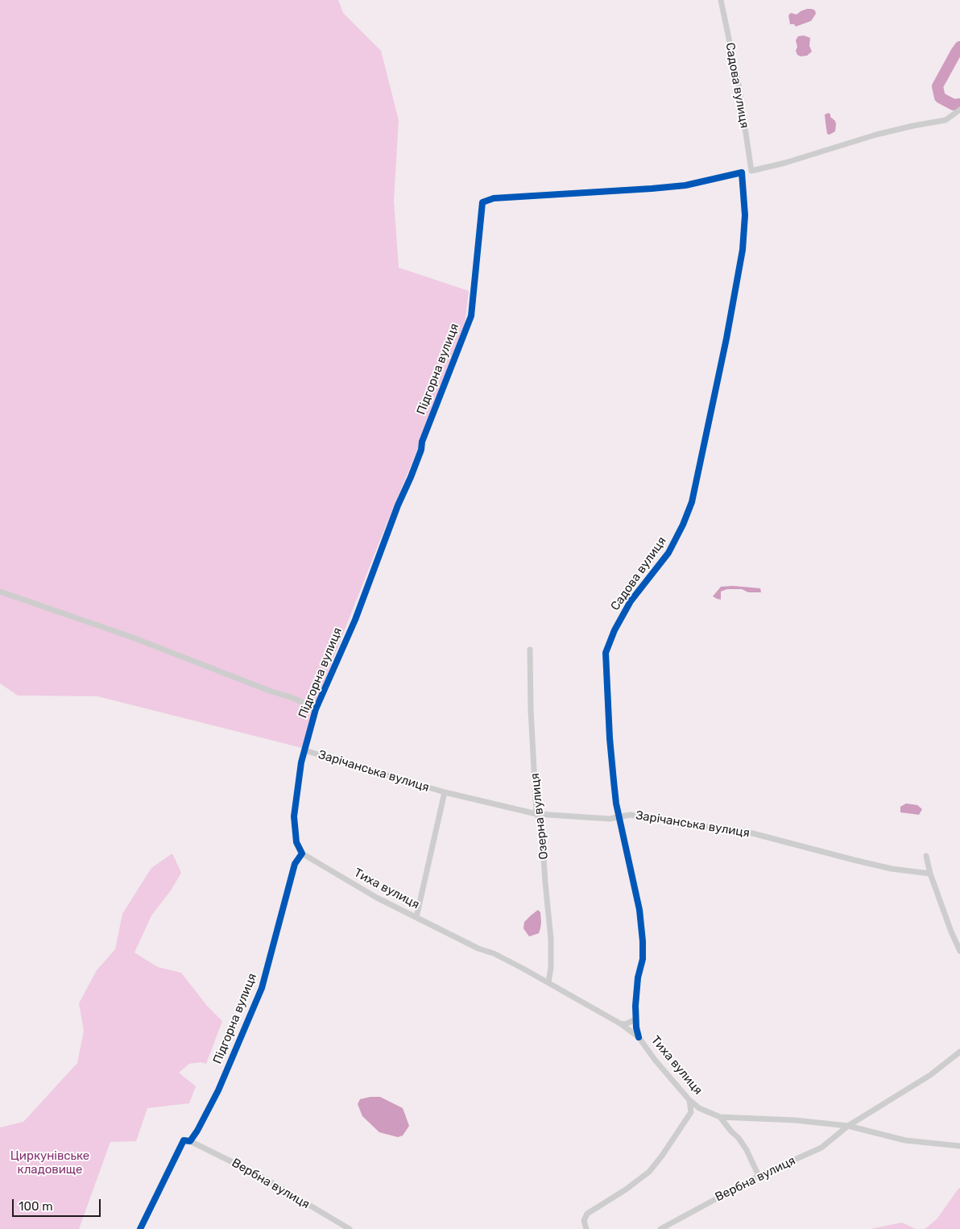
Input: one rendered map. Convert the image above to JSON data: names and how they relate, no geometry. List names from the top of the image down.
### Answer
{
  "streets": {
    "street": [
      "Садова вулиця",
      "Підгорна вулиця",
      "Зарічанська вулиця",
      "Озерна вулиця",
      "Тиха вулиця",
      "Вербна вулиця"
    ]
  },
  "crossings": [
    ["Садова вулиця", "Підгорна вулиця"],
    ["Садова вулиця", "Зарічанська вулиця"],
    ["Садова вулиця", "Тиха вулиця"],
    ["Підгорна вулиця", "Зарічанська вулиця"],
    ["Підгорна вулиця", "Тиха вулиця"],
    ["Підгорна вулиця", "Вербна вулиця"],
    ["Зарічанська вулиця", "Озерна вулиця"],
    ["Озерна вулиця", "Тиха вулиця"],
    ["Тиха вулиця", "Вербна вулиця"]
  ],
  "parks": ["Циркунівське кладовище"],
  "scale_bar": "100 m"
}
